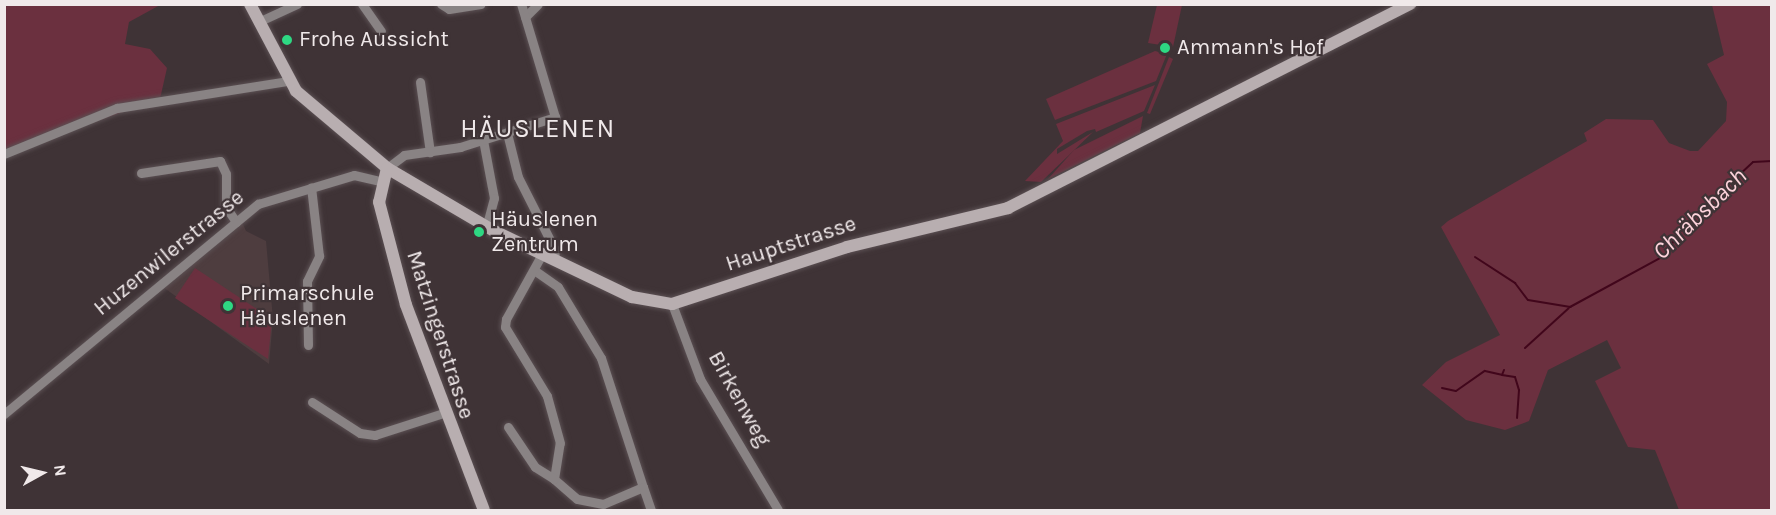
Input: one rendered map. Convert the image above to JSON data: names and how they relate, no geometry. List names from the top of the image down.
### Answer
{
  "streets": {
    "street": [
      "Hauptstrasse",
      "Huzenwilerstrasse",
      "Matzingerstrasse",
      "Birkenweg"
    ]
  },
  "crossings": [
    ["Hauptstrasse", "Birkenweg"],
    ["Huzenwilerstrasse", "Matzingerstrasse"]
  ],
  "districts": ["HÄUSLENEN"],
  "water": ["Chräbsbach"],
  "places": [
    "Frohe Aussicht",
    "Ammann's Hof",
    "Häuslenen Zentrum",
    "Primarschule Häuslenen"
  ],
  "north": "right"
}
